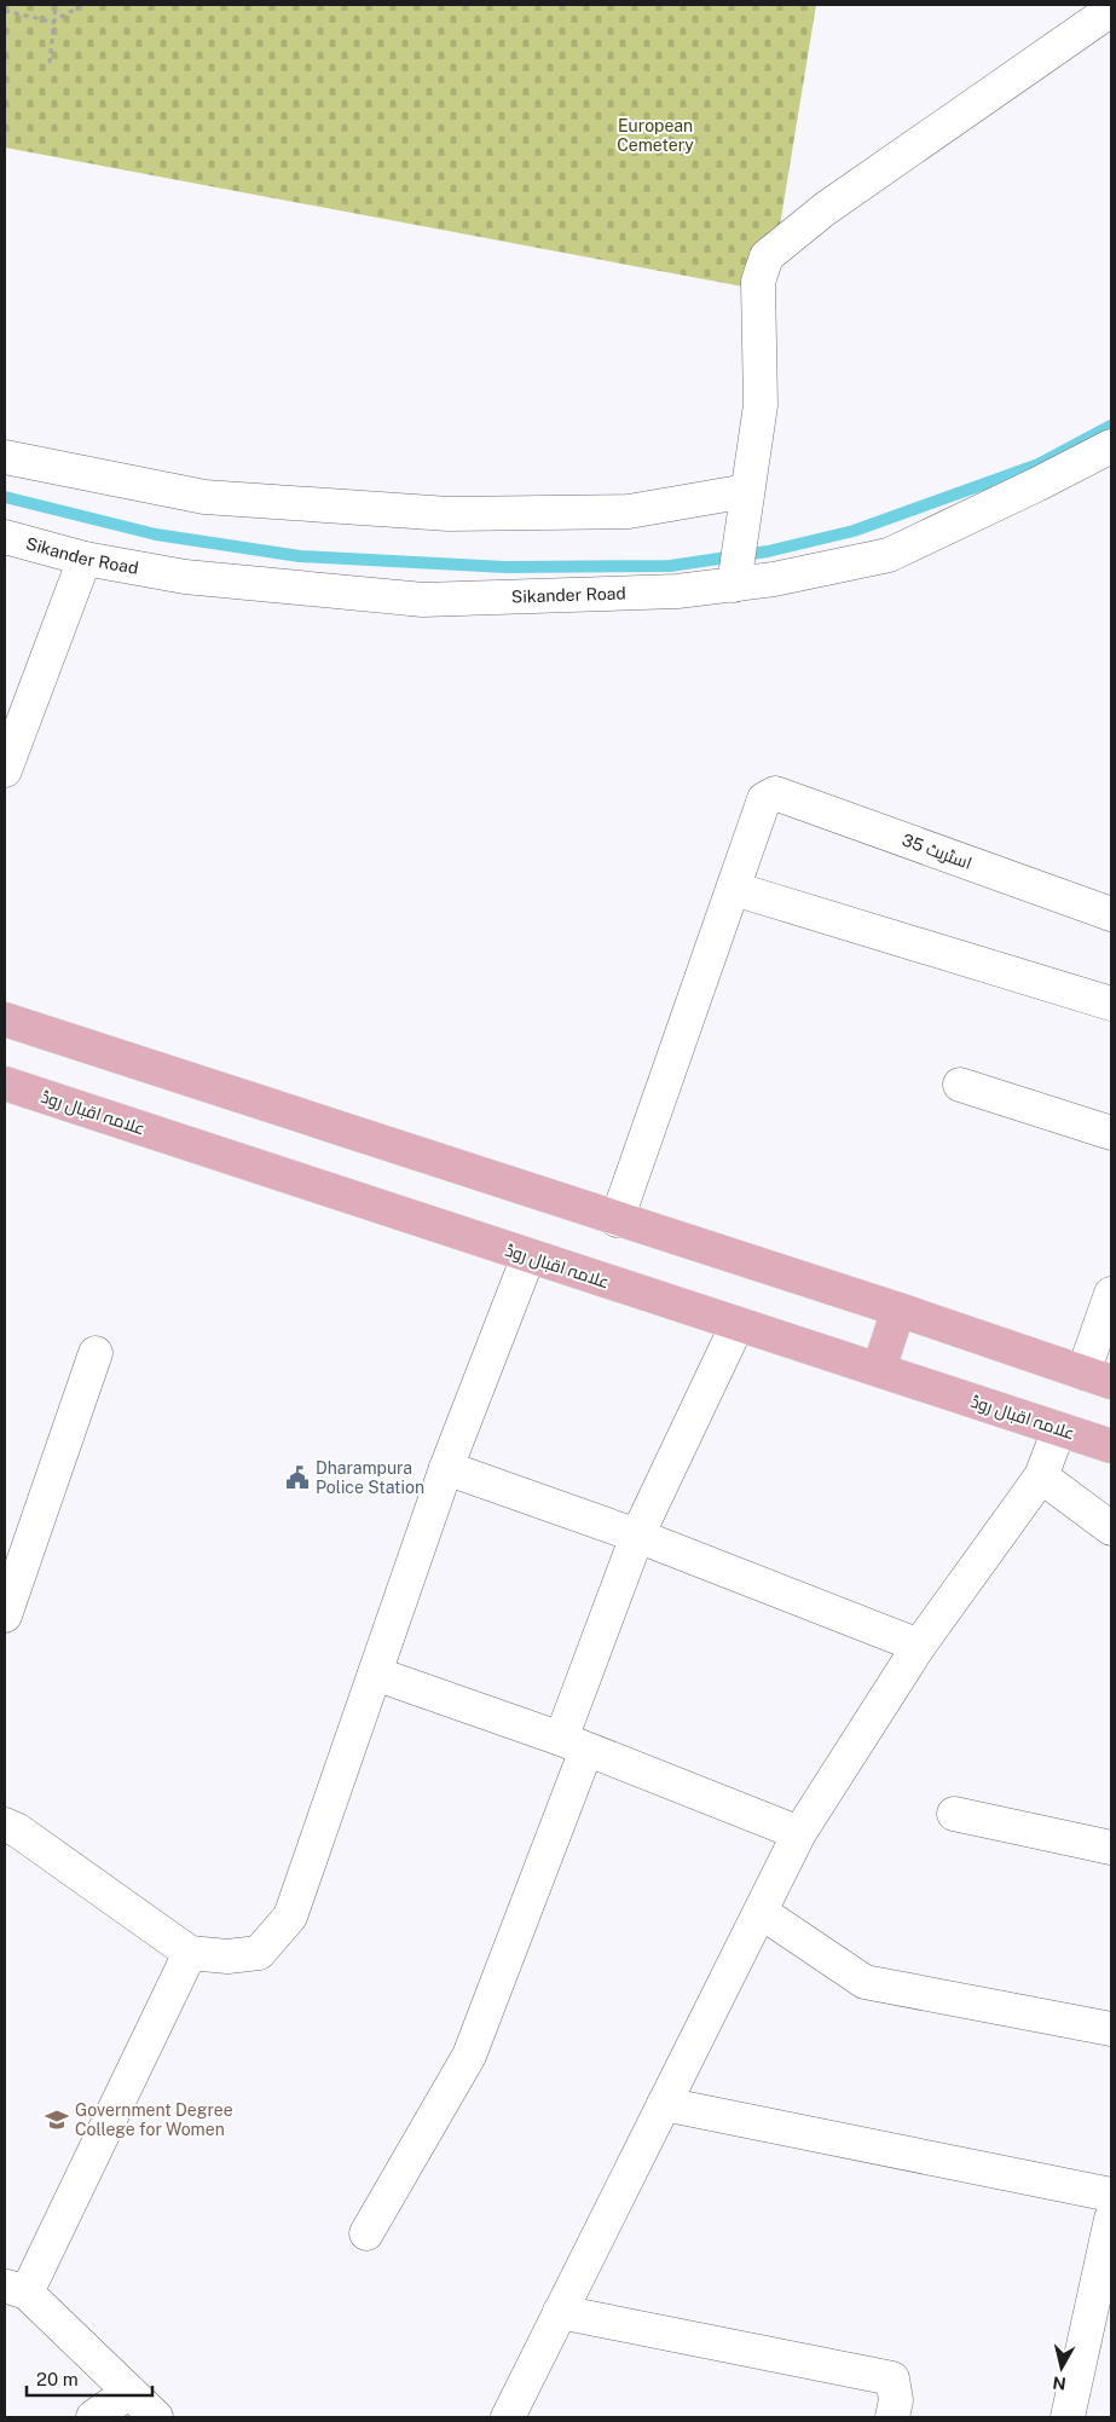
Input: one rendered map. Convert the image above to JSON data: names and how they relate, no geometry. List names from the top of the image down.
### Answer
{
  "streets": {
    "main road": ["علامہ اقبال روڈ"],
    "street": ["Sikander Road", "اسٹریٹ 35"]
  },
  "parks": ["European Cemetery"],
  "places": {
    "public building": ["Dharampura Police Station"],
    "school or university": ["Government Degree College for Women"]
  },
  "scale_bar": "20 m",
  "north": "bottom"
}
